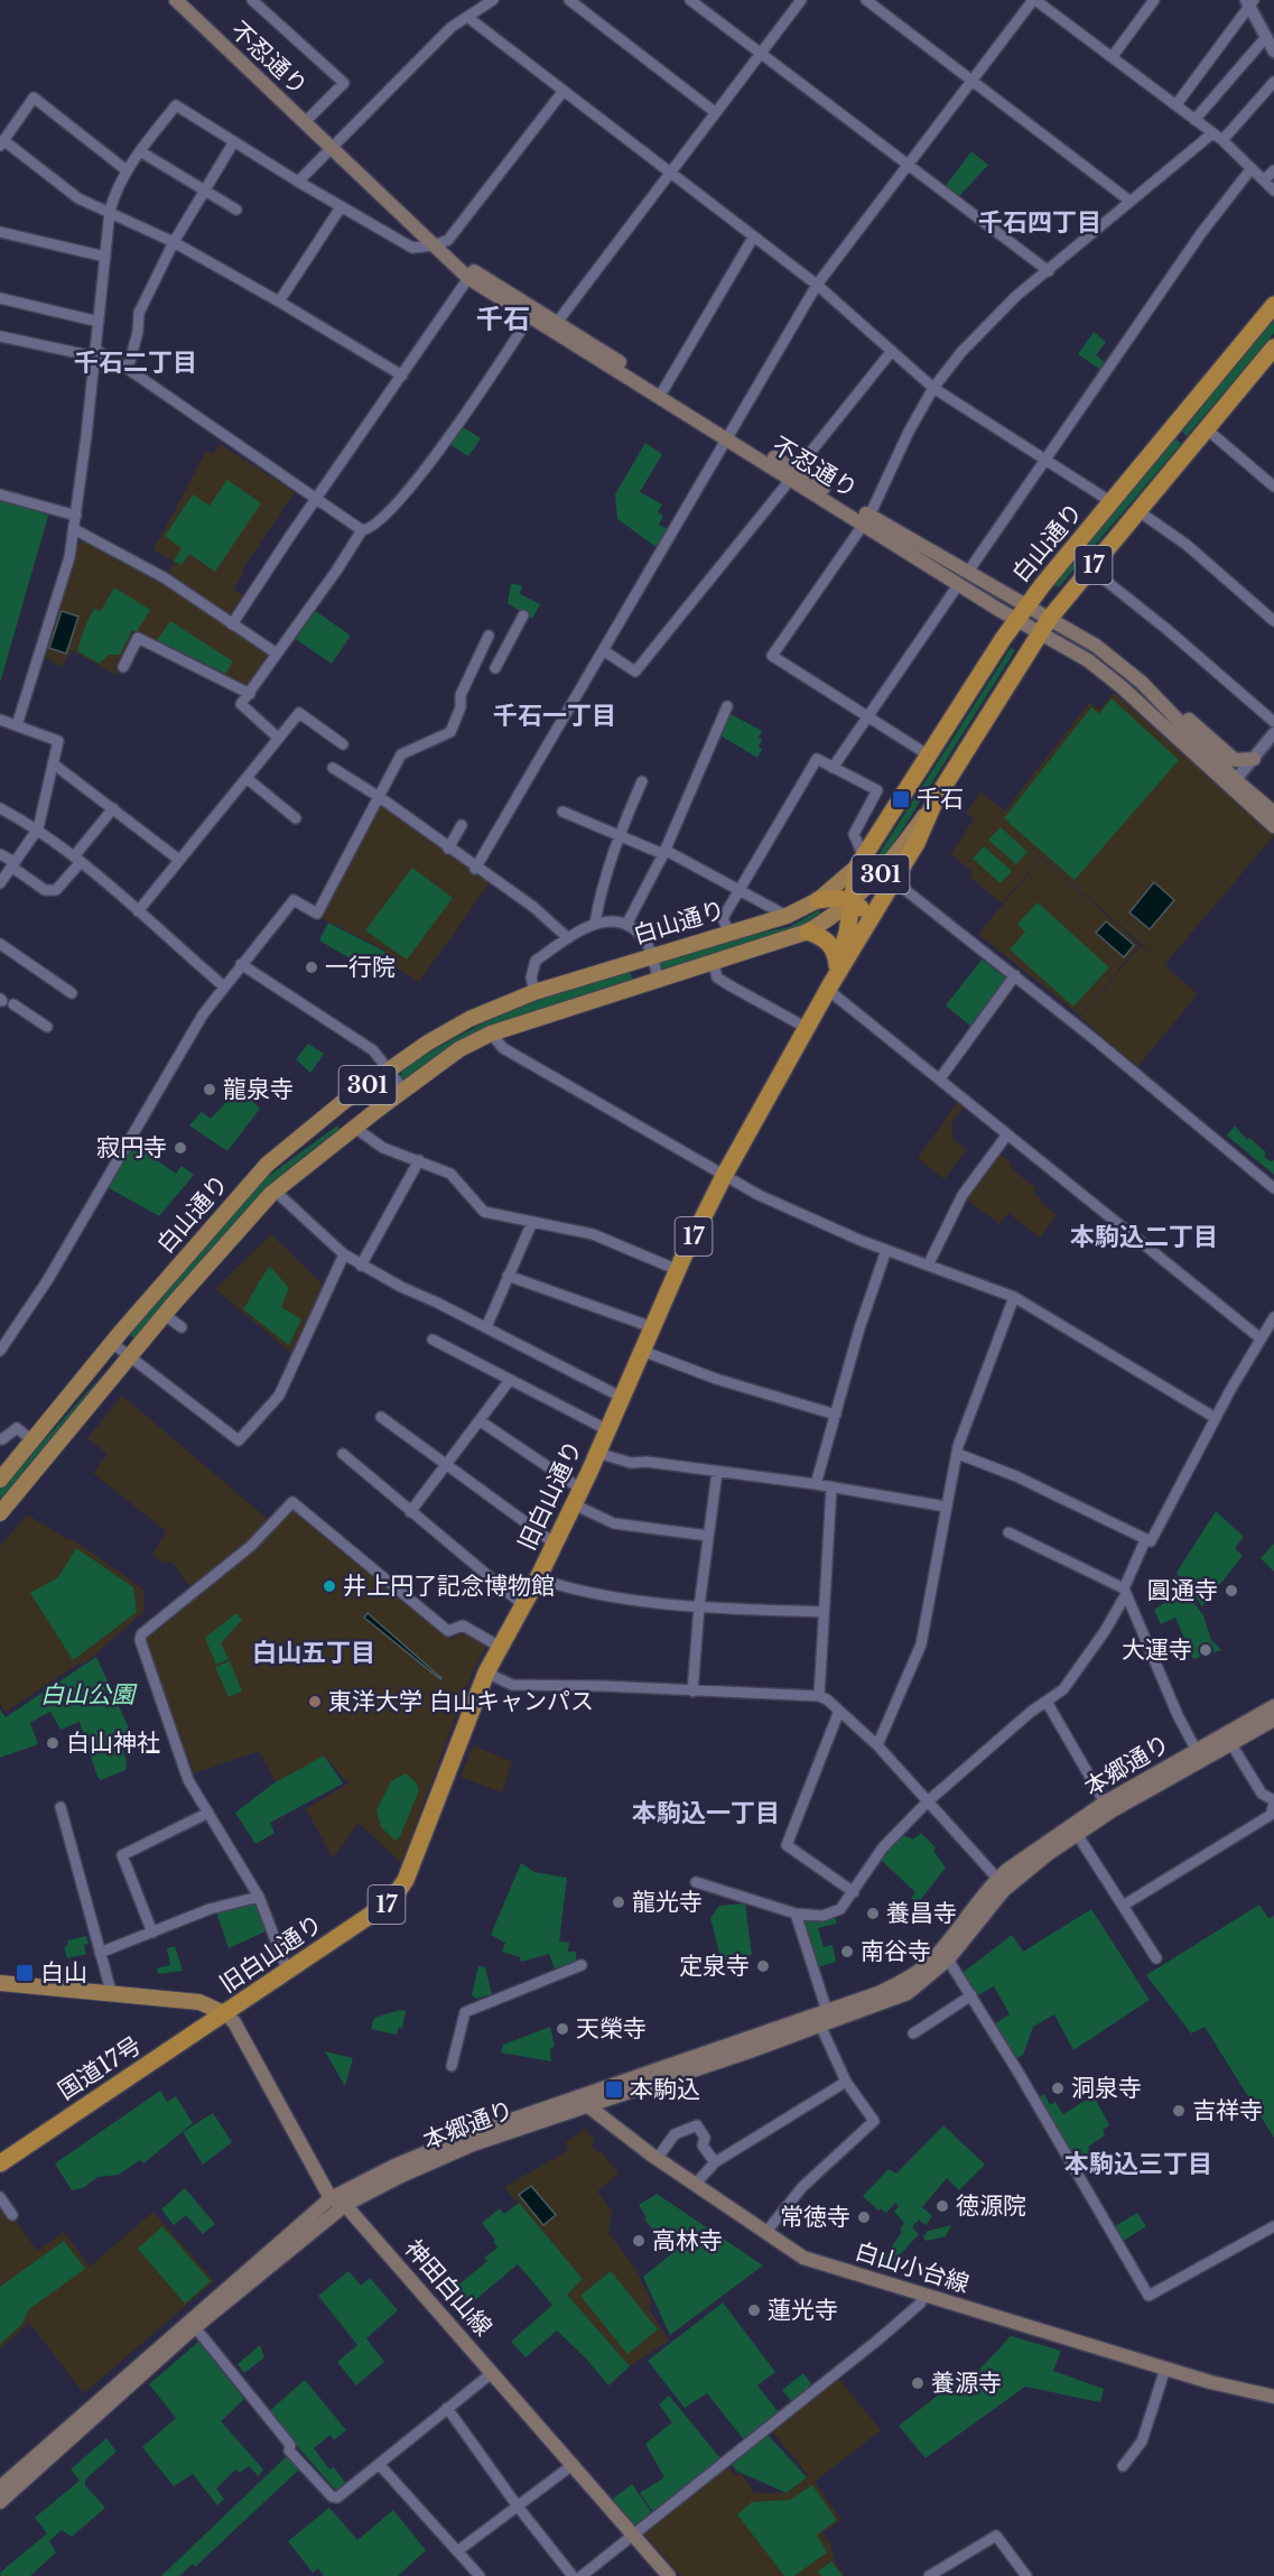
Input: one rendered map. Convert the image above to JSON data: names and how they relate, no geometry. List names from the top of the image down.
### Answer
{
  "streets": {
    "highway": [
      "白山通り",
      "17",
      "旧白山通り",
      "国道17号"
    ],
    "main road": [
      "不忍通り",
      "301",
      "本郷通り",
      "白山小台線",
      "神田白山線"
    ]
  },
  "crossings": [
    ["不忍通り", "白山通り"],
    ["白山通り", "17"],
    ["17", "旧白山通り"],
    ["旧白山通り", "国道17号"],
    ["本郷通り", "白山小台線"],
    ["本郷通り", "神田白山線"]
  ],
  "districts": [
    "千石四丁目",
    "千石",
    "千石二丁目",
    "千石一丁目",
    "本駒込二丁目",
    "白山五丁目",
    "本駒込一丁目",
    "本駒込三丁目"
  ],
  "parks": ["白山公園"],
  "places": {
    "transit": ["千石", "白山", "本駒込"],
    "other": [
      "一行院",
      "龍泉寺",
      "寂円寺",
      "井上円了記念博物館",
      "圓通寺",
      "大運寺",
      "東洋大学 白山キャンパス",
      "白山神社",
      "龍光寺",
      "養昌寺",
      "南谷寺",
      "定泉寺",
      "天榮寺",
      "洞泉寺",
      "吉祥寺",
      "徳源院",
      "常徳寺",
      "高林寺",
      "蓮光寺",
      "養源寺"
    ]
  }
}
